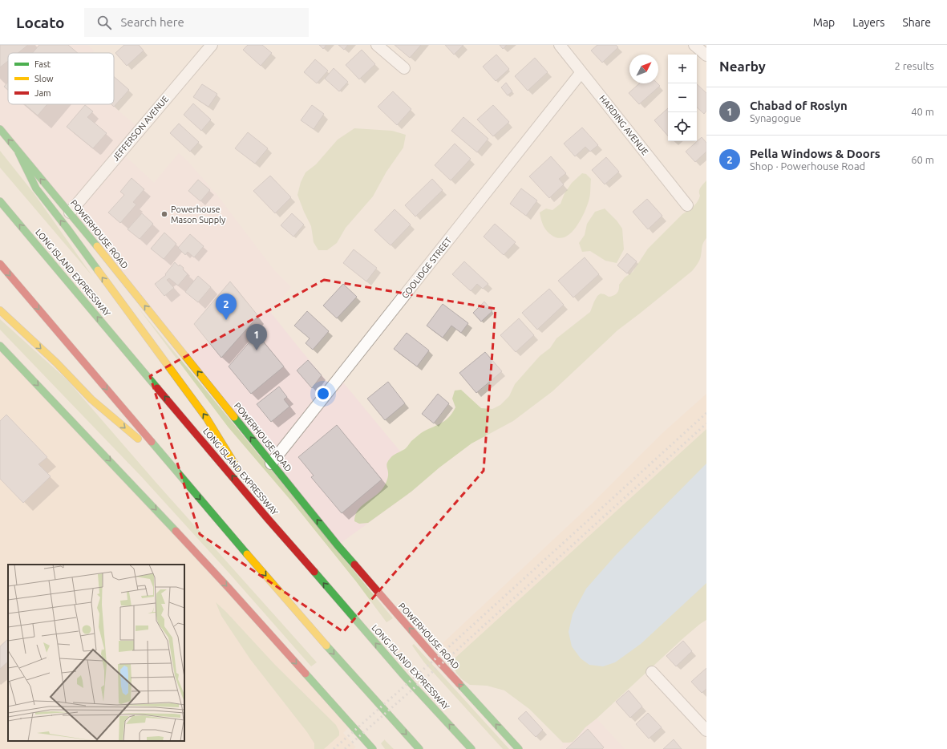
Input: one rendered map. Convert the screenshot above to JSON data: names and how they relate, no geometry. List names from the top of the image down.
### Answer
{
  "streets": {
    "main road": ["POWERHOUSE ROAD", "LONG ISLAND EXPRESSWAY"],
    "street": ["HARDING AVENUE", "JEFFERSON AVENUE", "COOLIDGE STREET"]
  },
  "crossings": [
    ["HARDING AVENUE", "COOLIDGE STREET"],
    ["JEFFERSON AVENUE", "POWERHOUSE ROAD"],
    ["POWERHOUSE ROAD", "COOLIDGE STREET"]
  ],
  "places": ["Powerhouse Mason Supply"],
  "legend": ["Fast", "Slow", "Jam"],
  "north": "top right",
  "page": {
    "header": "Locato",
    "search": "Search here",
    "nav": ["Map", "Layers", "Share"],
    "heading": ["Nearby", "2 results"],
    "map_buttons": ["+", "−"],
    "list": [
      {
        "mark": "1",
        "name": "Chabad of Roslyn",
        "note": "Synagogue",
        "value": "40 m"
      },
      {
        "mark": "2",
        "name": "Pella Windows & Doors",
        "note": "Shop · Powerhouse Road",
        "value": "60 m"
      }
    ],
    "pins": ["2", "1"]
  }
}
